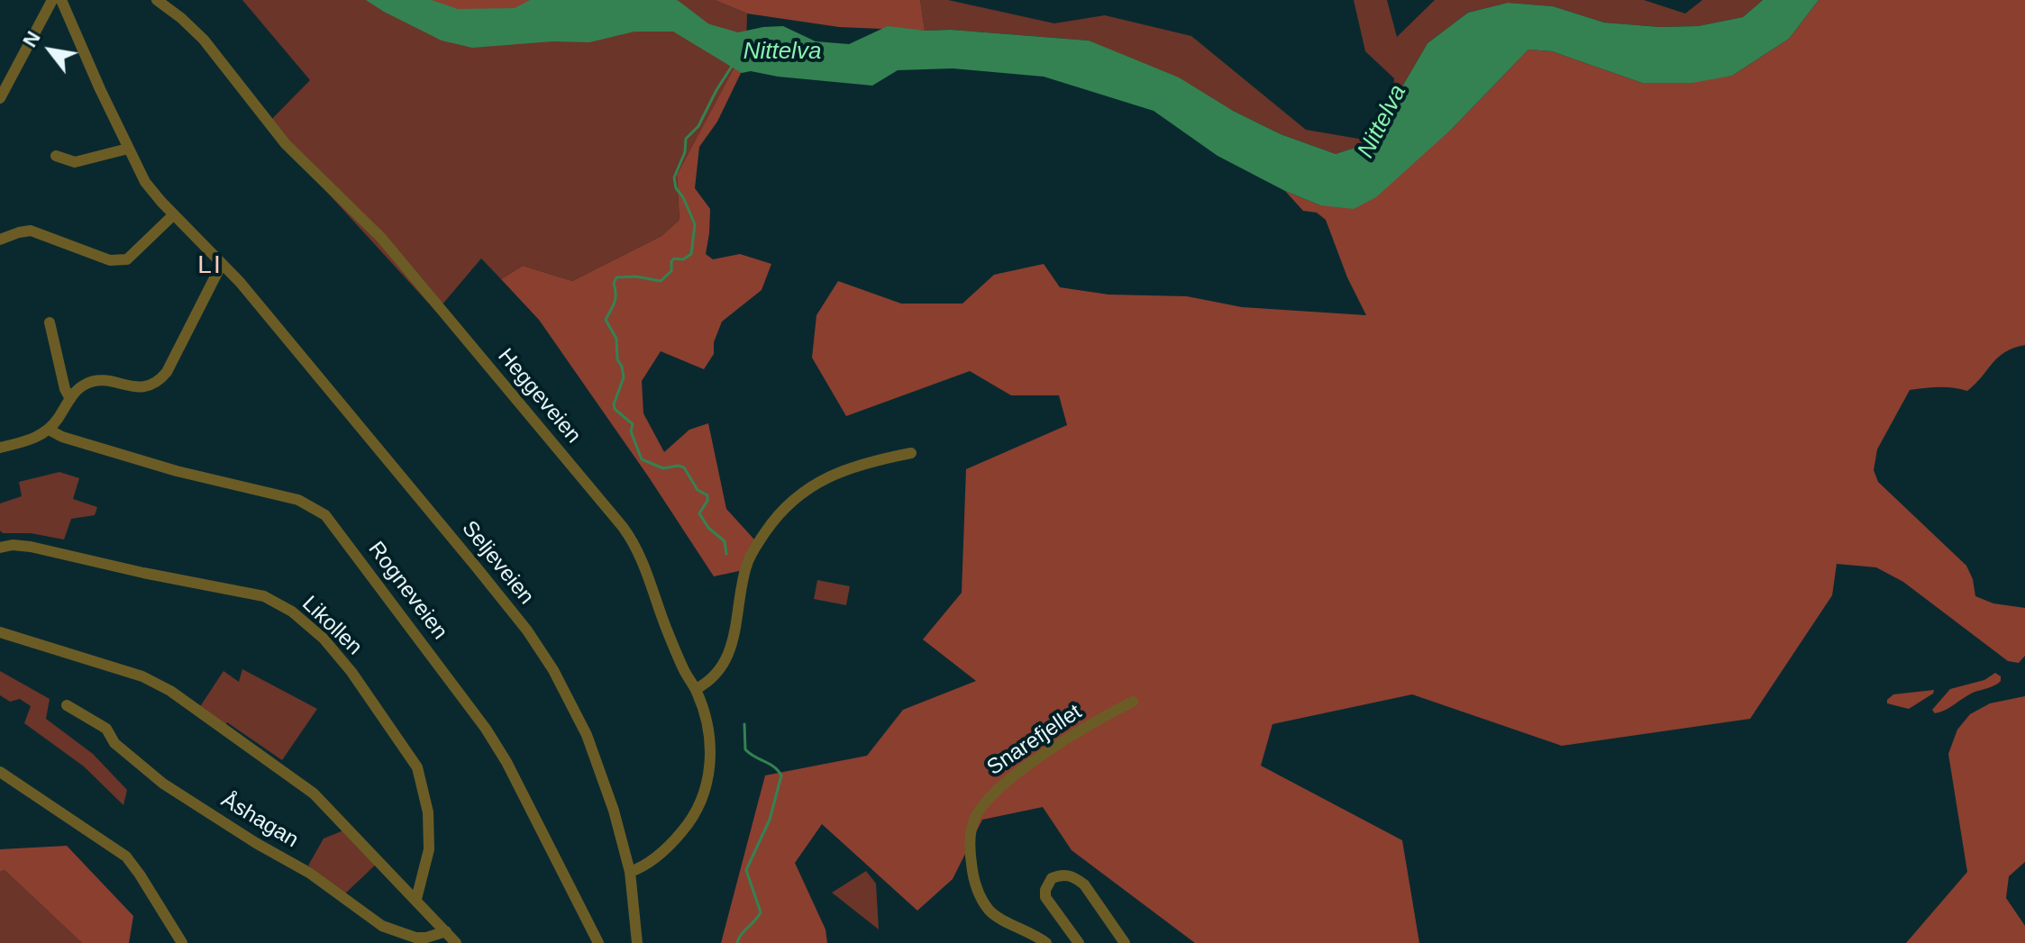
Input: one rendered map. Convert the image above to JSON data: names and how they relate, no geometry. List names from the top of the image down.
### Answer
{
  "streets": {
    "street": [
      "Heggeveien",
      "Seljeveien",
      "Rogneveien",
      "Likollen",
      "Snarefjellet",
      "Åshagan"
    ]
  },
  "crossings": [
    ["Heggeveien", "Seljeveien"]
  ],
  "districts": ["LI"],
  "water": ["Nittelva"],
  "north": "top left"
}
